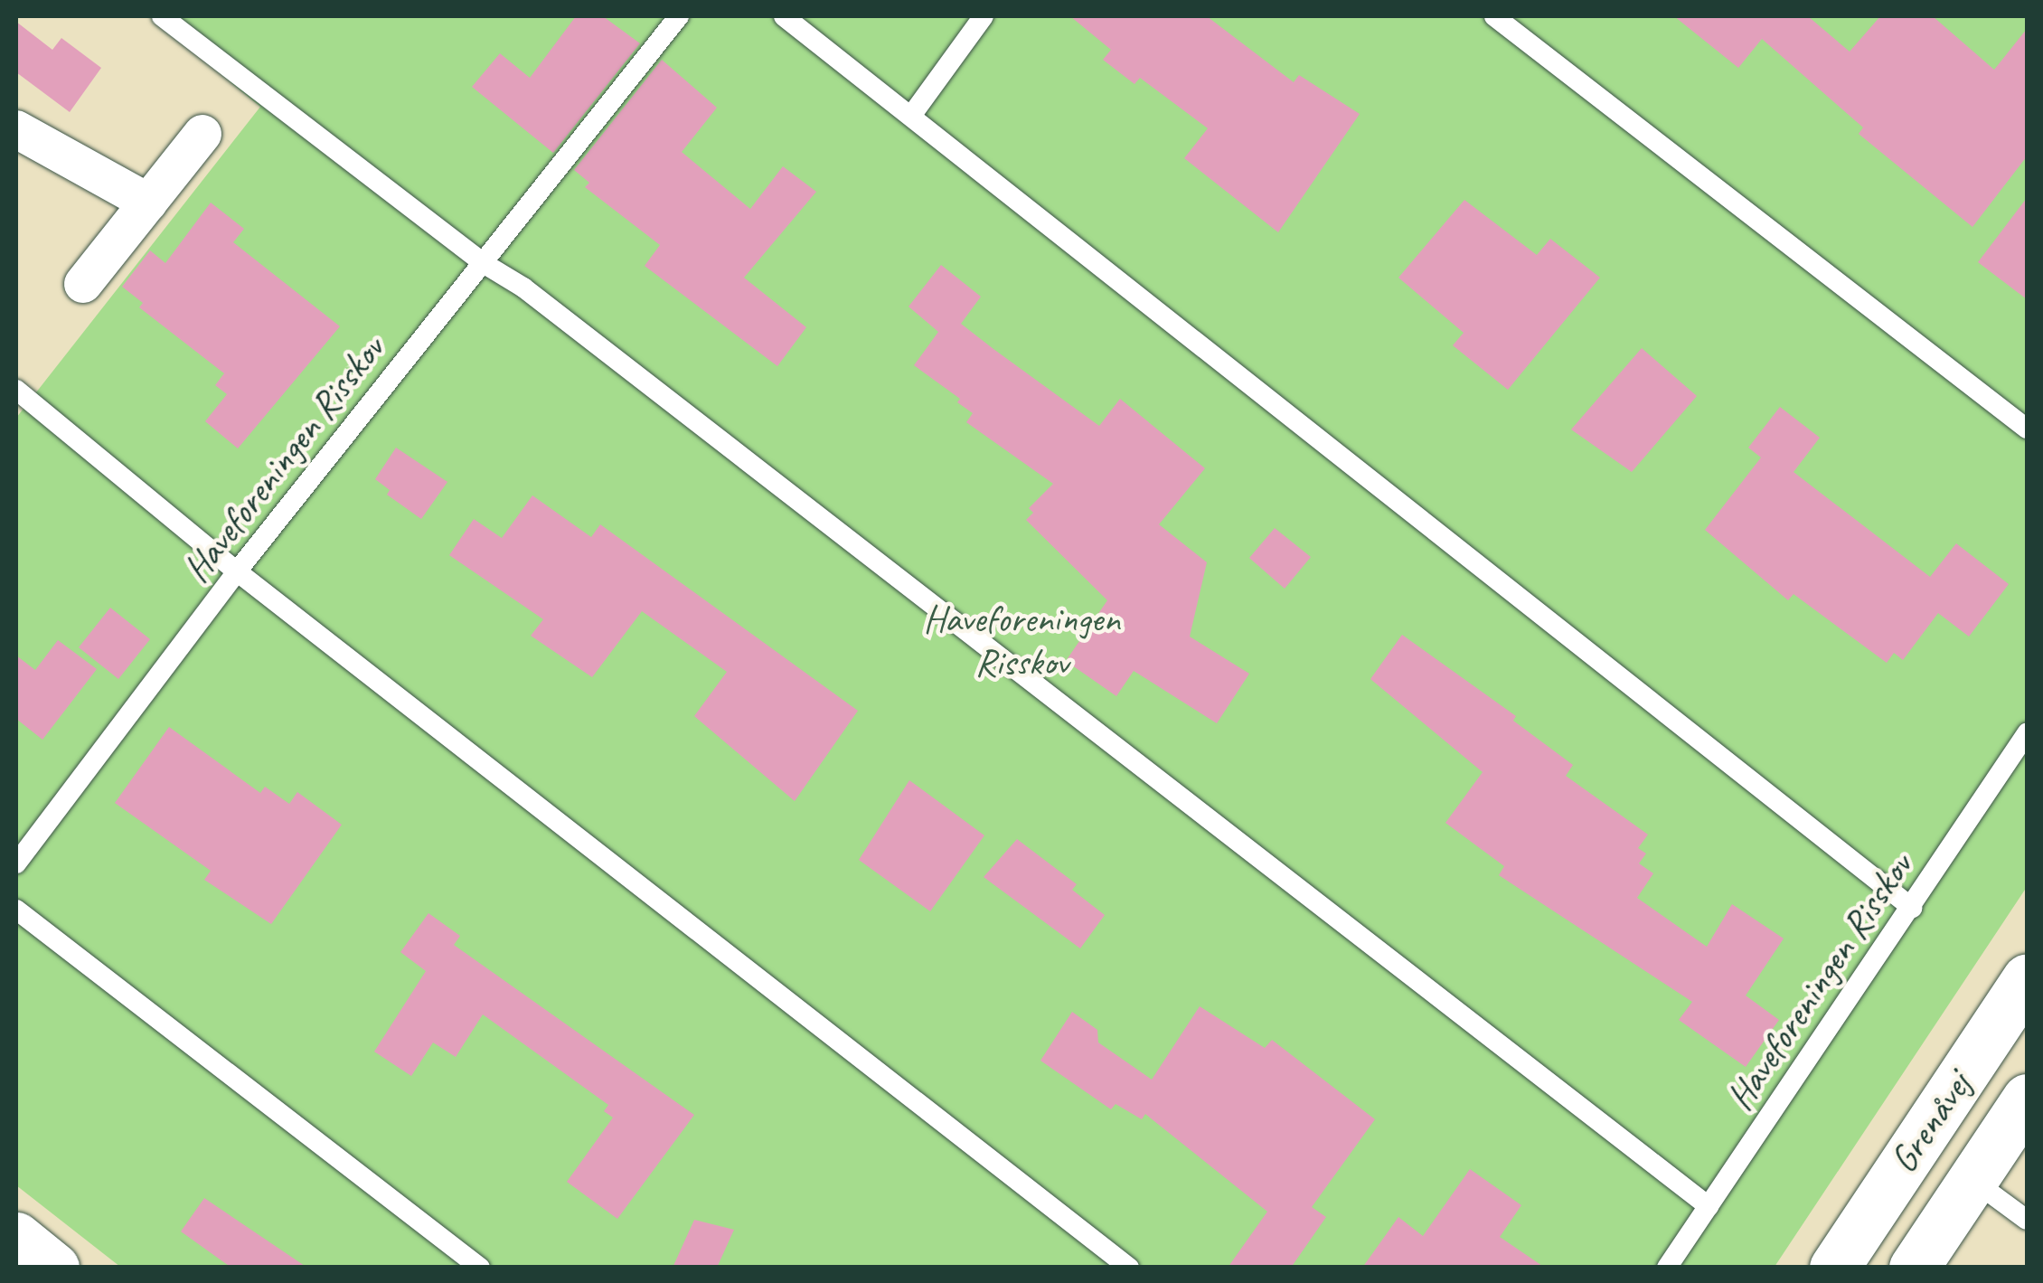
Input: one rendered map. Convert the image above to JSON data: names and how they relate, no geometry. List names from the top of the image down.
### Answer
{
  "streets": {
    "street": ["Grenåvej"],
    "lane": ["Haveforeningen Risskov"]
  },
  "parks": ["Haveforeningen Risskov"]
}
